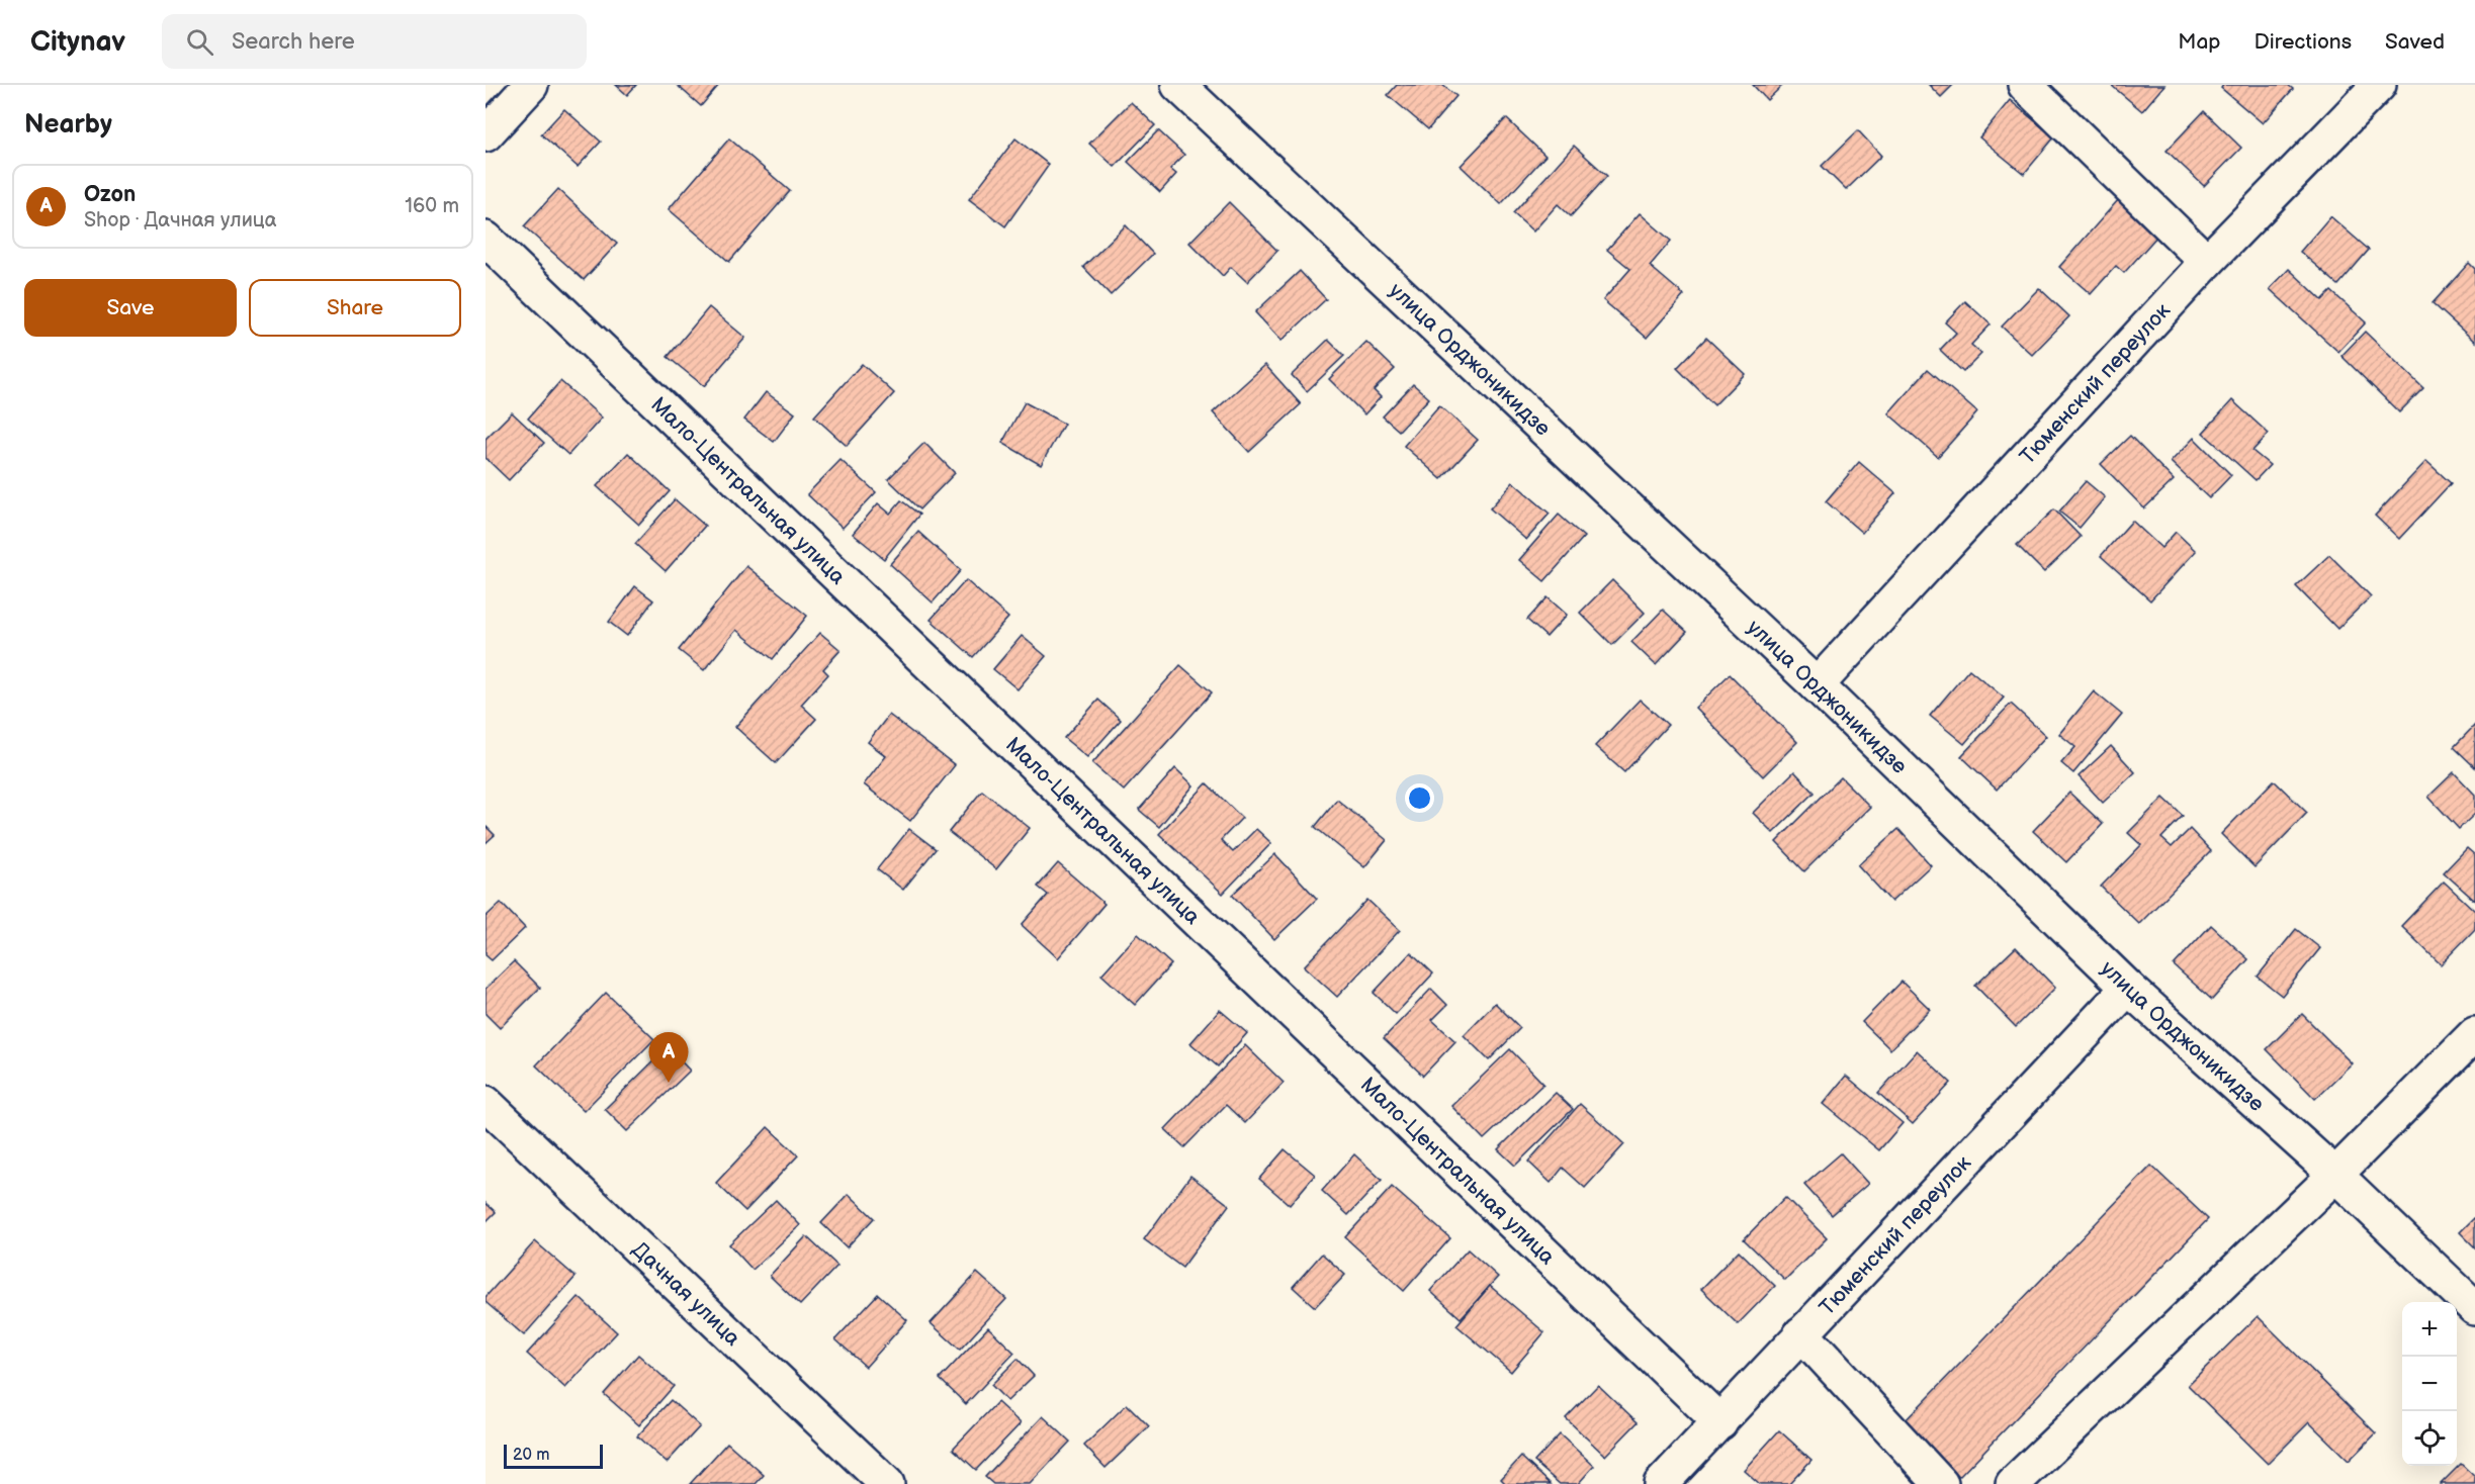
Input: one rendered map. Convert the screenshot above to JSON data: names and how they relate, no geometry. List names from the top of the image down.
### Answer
{
  "streets": {
    "street": [
      "улица Орджоникидзе",
      "Тюменский переулок",
      "Мало-Центральная улица",
      "Дачная улица"
    ]
  },
  "crossings": [
    ["улица Орджоникидзе", "Тюменский переулок"],
    ["Тюменский переулок", "Мало-Центральная улица"]
  ],
  "scale_bar": "20 m",
  "page": {
    "header": "Citynav",
    "search": "Search here",
    "nav": ["Map", "Directions", "Saved"],
    "heading": "Nearby",
    "list": [
      {
        "mark": "A",
        "name": "Ozon",
        "note": "Shop · Дачная улица",
        "value": "160 m"
      }
    ],
    "buttons": ["Save", "Share"],
    "pins": "A",
    "map_buttons": ["+", "−"],
    "scale": "20 m"
  }
}
